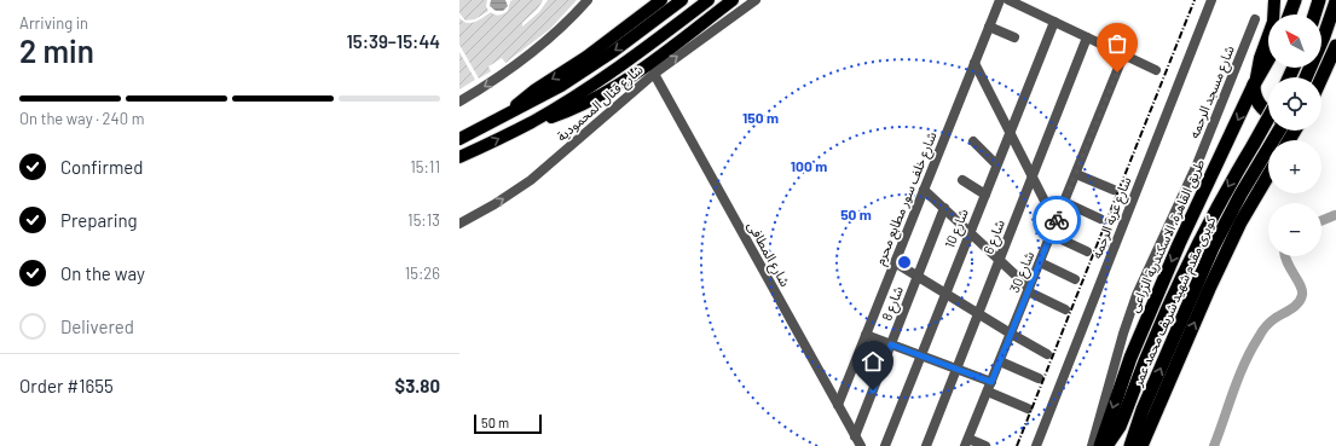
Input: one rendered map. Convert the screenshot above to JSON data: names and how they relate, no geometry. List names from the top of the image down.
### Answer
{
  "streets": {
    "highway": ["طريق القاهرة, الاسكندرية الزراعى", "كوبرى مقدم شهيد شريف محمد عمر"],
    "street": [
      "شارع مسجد الرحمه",
      "شارع قنال المحمودية",
      "شارع خلف سور مطابع محرم",
      "شارع عزبة الرحمه",
      "شارع 10",
      "شارع 6",
      "شارع المطافى",
      "شارع 30",
      "شارع 8"
    ]
  },
  "crossings": [
    ["شارع قنال المحمودية", "شارع المطافى"],
    ["شارع خلف سور مطابع محرم", "شارع المطافى"],
    ["شارع المطافى", "شارع 8"]
  ],
  "one_way": ["شارع قنال المحمودية"],
  "scale_bar": "50 m",
  "north": "top left",
  "page": {
    "heading": ["2 min", "Arriving in", "15:39–15:44"],
    "panel": ["Order #1655", "$3.80"],
    "map_buttons": ["+", "−"],
    "bar": "On the way · 240 m",
    "list": [
      ["Confirmed", "15:11"],
      ["Preparing", "15:13"],
      ["On the way", "15:26"],
      "Delivered"
    ],
    "scale": "50 m"
  },
  "rings": ["150 m", "100 m", "50 m"]
}
